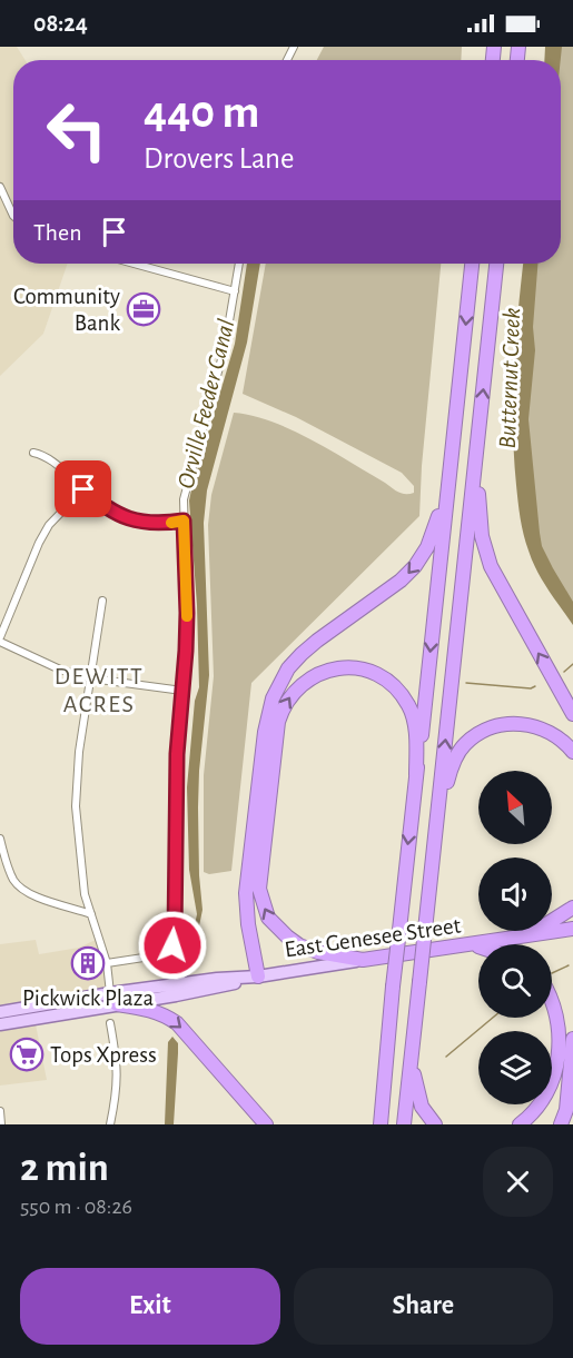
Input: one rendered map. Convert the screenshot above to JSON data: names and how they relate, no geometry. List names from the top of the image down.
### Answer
{
  "streets": {
    "highway": ["East Genesee Street"]
  },
  "districts": ["DEWITT ACRES"],
  "water": ["Butternut Creek", "Orville Feeder Canal"],
  "places": {
    "office": ["Community Bank"],
    "building": ["Pickwick Plaza"],
    "supermarket": ["Tops Xpress"]
  },
  "north": "top left",
  "page": {
    "status": "08:24",
    "turn": ["440 m", "Drovers Lane"],
    "then": "Then",
    "heading": ["2 min", "550 m · 08:26"],
    "buttons": ["Exit", "Share"]
  }
}
